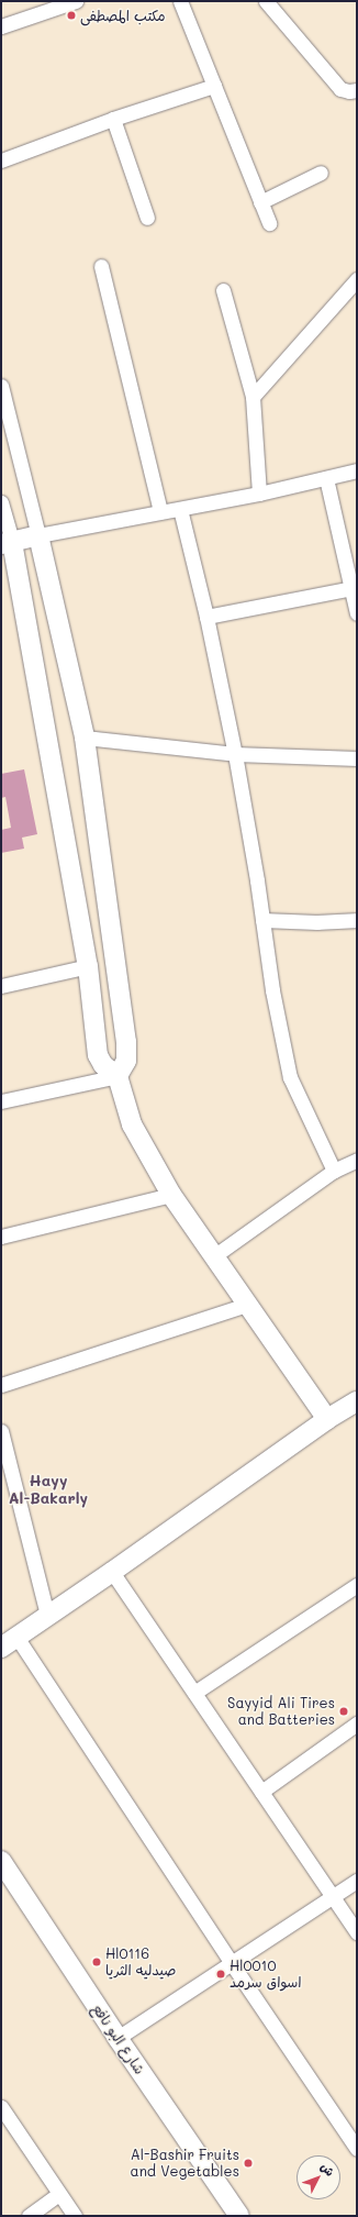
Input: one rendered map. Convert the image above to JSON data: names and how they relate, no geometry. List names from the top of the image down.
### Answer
{
  "streets": {
    "street": ["شارع البو نافع"]
  },
  "districts": ["Hayy Al-Bakarly"],
  "places": [
    "مكتب المصطفى",
    "Sayyid Ali Tires and Batteries",
    "Hl0116 صيدليه الثريا",
    "Hl0010 اسواق سرمد",
    "Al-Bashir Fruits and Vegetables"
  ],
  "north": "top right"
}
